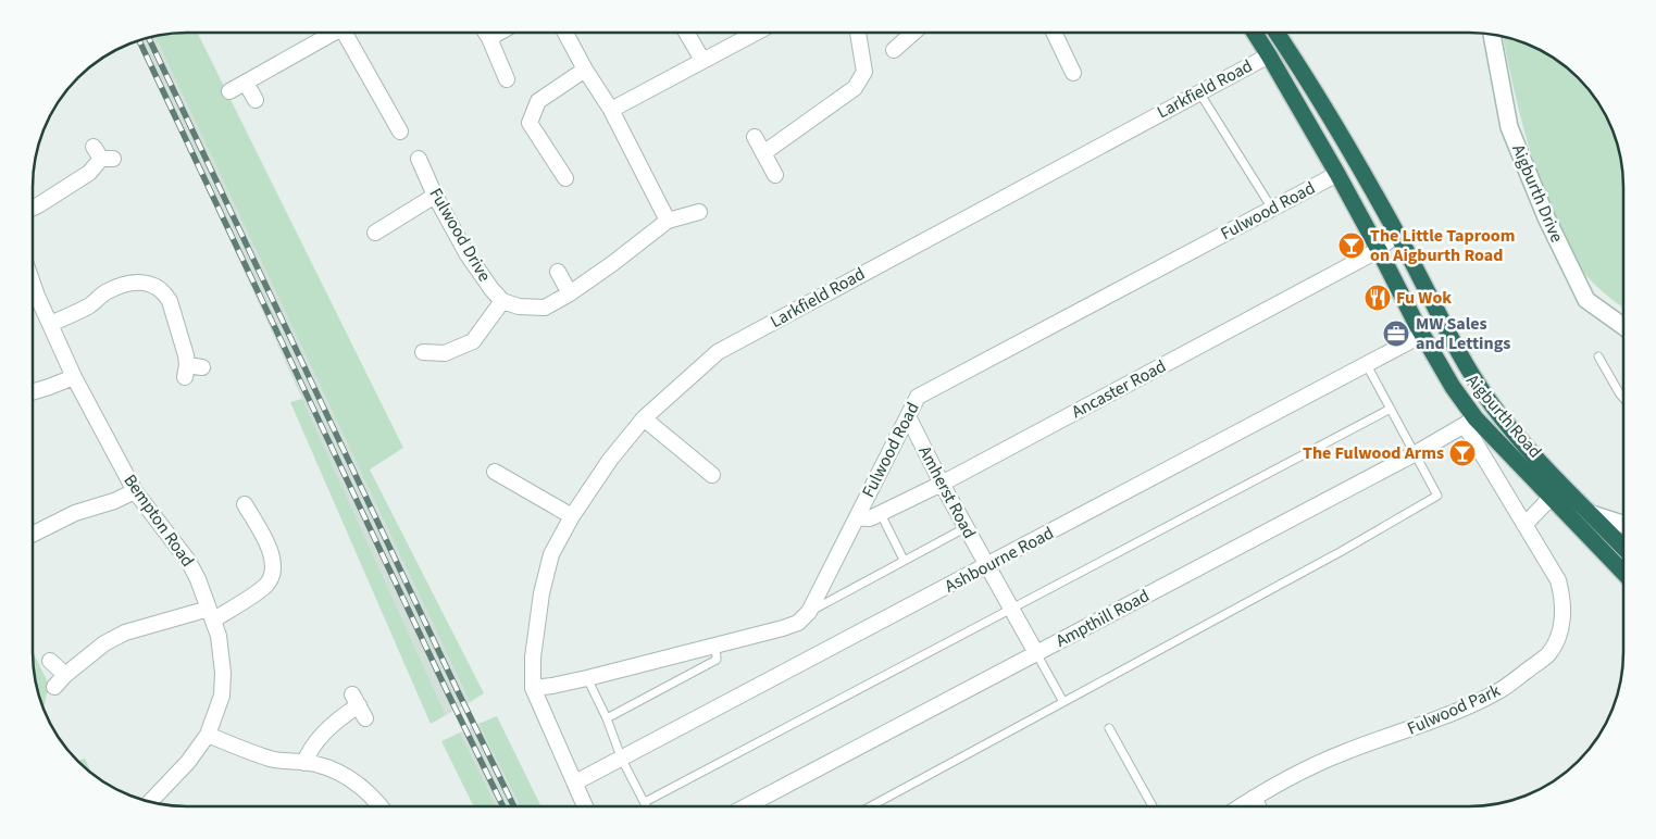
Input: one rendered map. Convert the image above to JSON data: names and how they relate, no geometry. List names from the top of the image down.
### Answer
{
  "streets": {
    "highway": ["Aigburth Road"],
    "street": [
      "Larkfield Road",
      "Aigburth Drive",
      "Fulwood Road",
      "Fulwood Drive",
      "Ancaster Road",
      "Amherst Road",
      "Bempton Road",
      "Ashbourne Road",
      "Ampthill Road",
      "Fulwood Park"
    ]
  },
  "crossings": [
    ["Larkfield Road", "Fulwood Road"],
    ["Larkfield Road", "Aigburth Road"],
    ["Fulwood Road", "Ancaster Road"],
    ["Fulwood Road", "Aigburth Road"],
    ["Fulwood Road", "Amherst Road"],
    ["Ancaster Road", "Aigburth Road"],
    ["Ancaster Road", "Amherst Road"],
    ["Aigburth Road", "Ashbourne Road"],
    ["Aigburth Road", "Ampthill Road"],
    ["Aigburth Road", "Fulwood Park"],
    ["Amherst Road", "Ashbourne Road"],
    ["Amherst Road", "Ampthill Road"],
    ["Ampthill Road", "Fulwood Park"]
  ],
  "places": {
    "bar": ["The Little Taproom on Aigburth Road", "The Fulwood Arms"],
    "restaurant": ["Fu Wok"],
    "office": ["MW Sales and Lettings"]
  }
}
